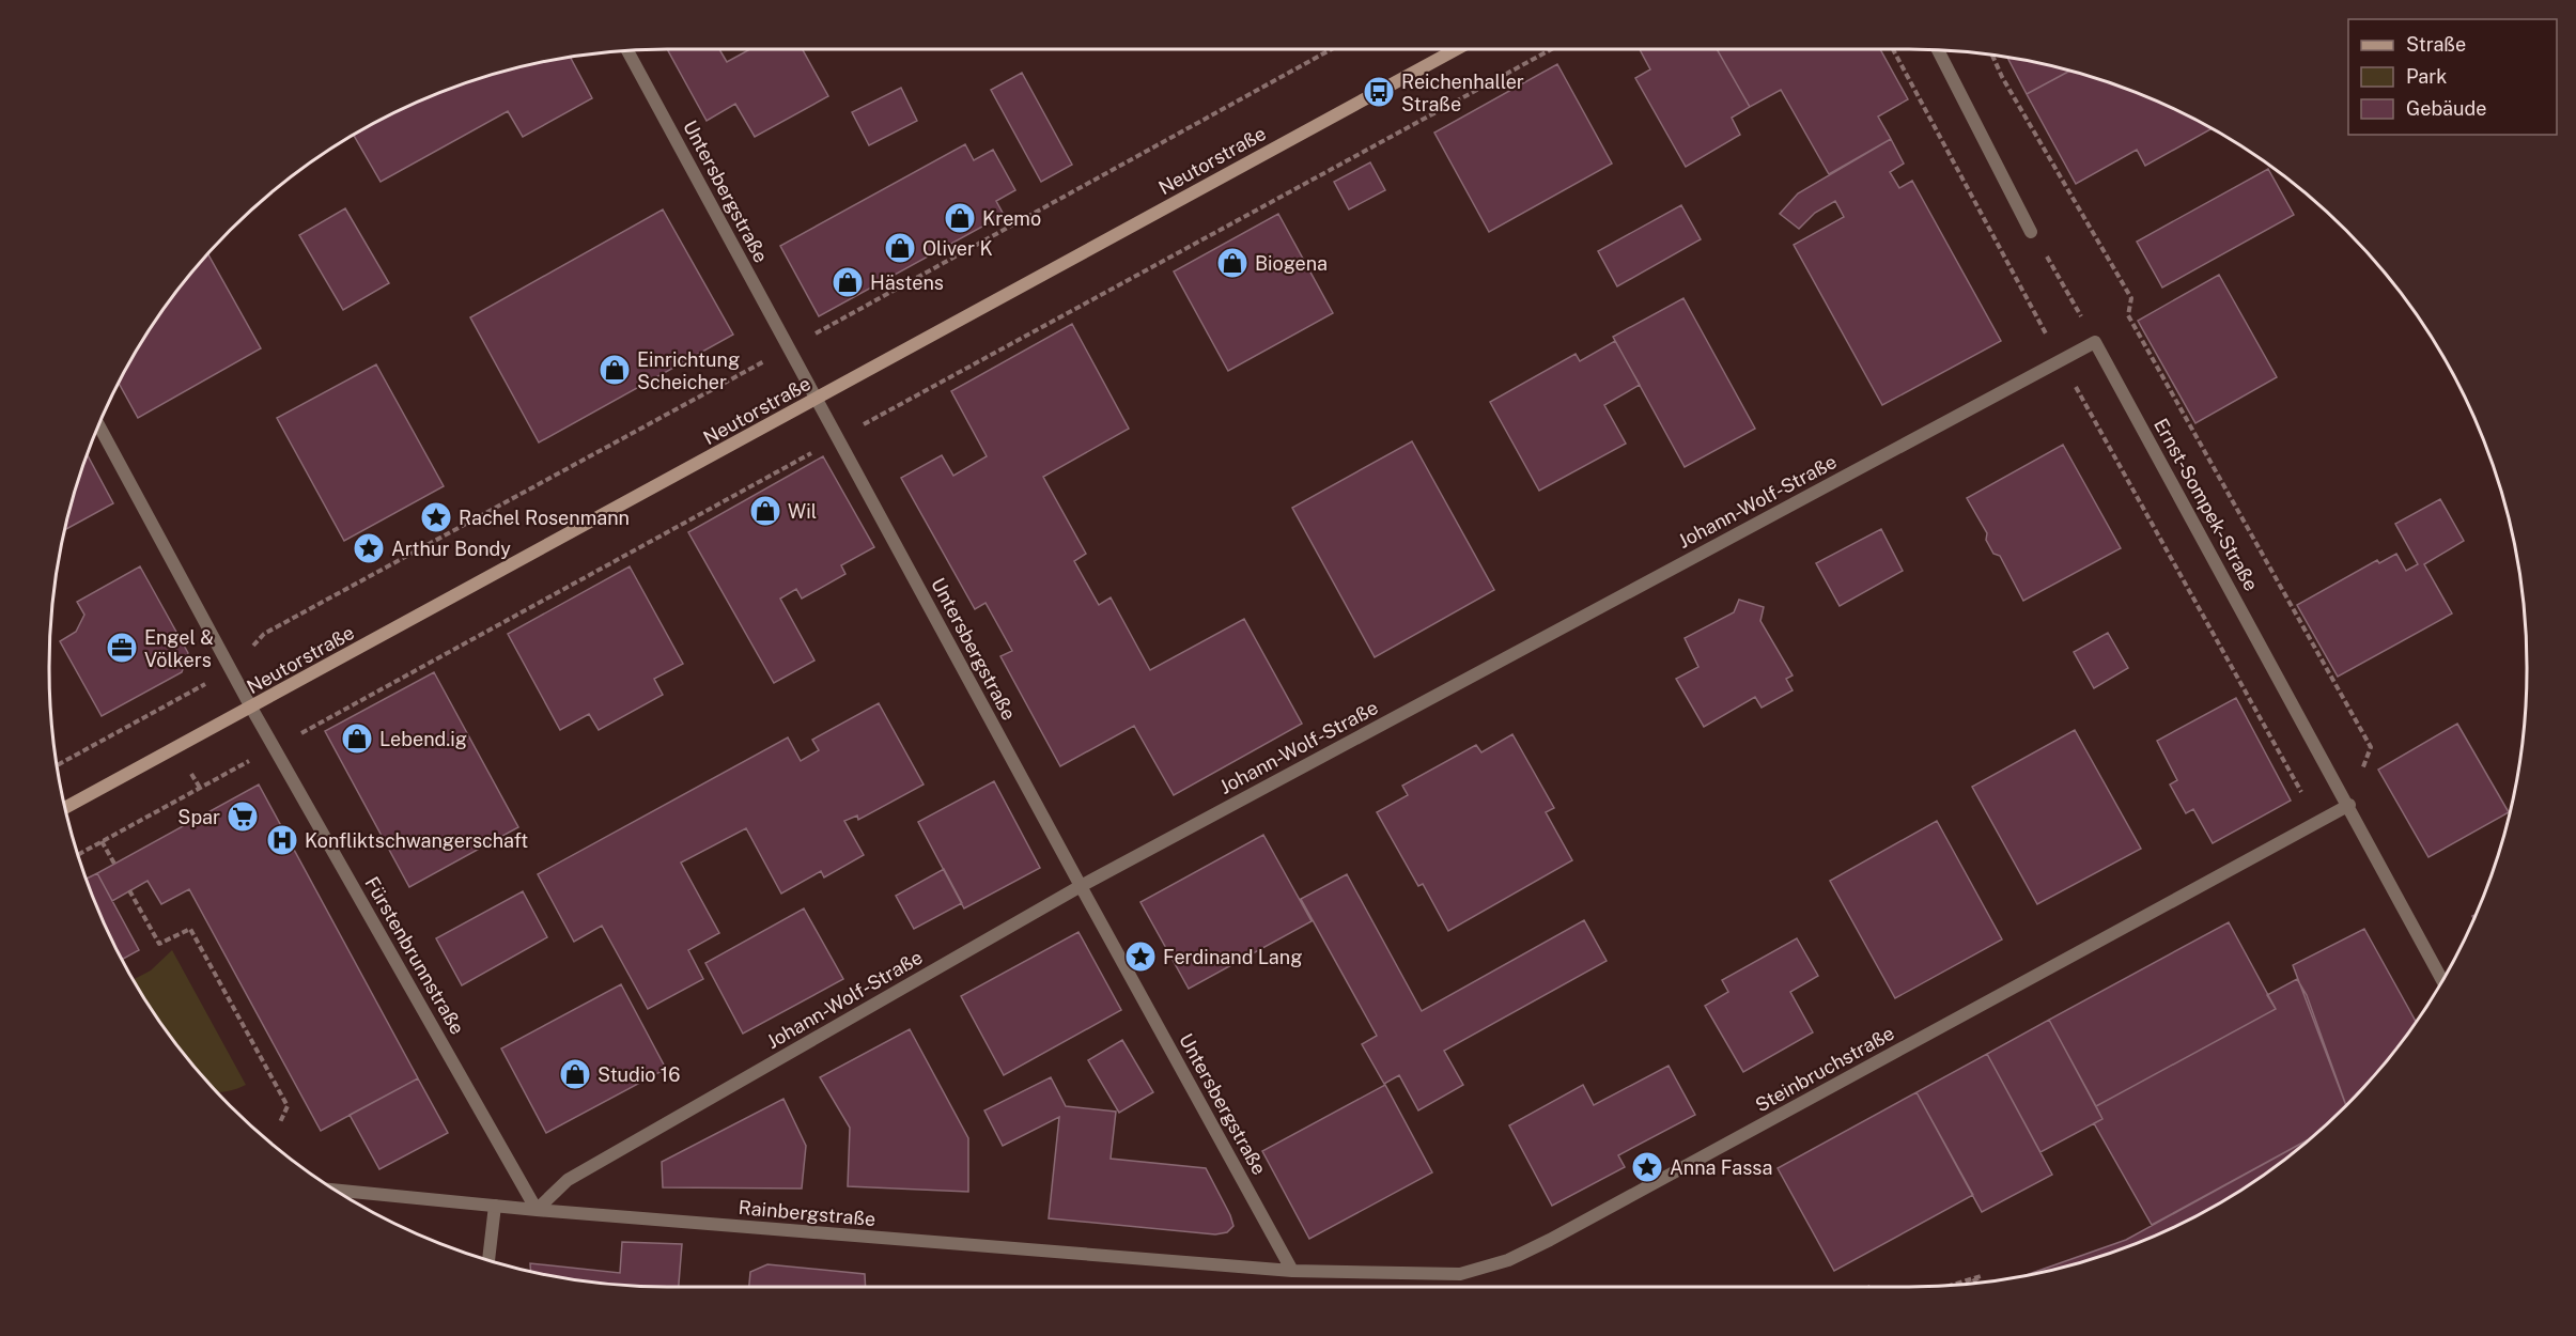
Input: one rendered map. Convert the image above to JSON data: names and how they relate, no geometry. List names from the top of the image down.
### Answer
{
  "streets": {
    "street": [
      "Neutorstraße",
      "Untersbergstraße",
      "Johann-Wolf-Straße",
      "Ernst-Sompek-Straße",
      "Fürstenbrunnstraße",
      "Steinbruchstraße",
      "Rainbergstraße"
    ]
  },
  "crossings": [
    ["Neutorstraße", "Untersbergstraße"],
    ["Neutorstraße", "Fürstenbrunnstraße"],
    ["Untersbergstraße", "Johann-Wolf-Straße"],
    ["Untersbergstraße", "Steinbruchstraße"],
    ["Untersbergstraße", "Rainbergstraße"],
    ["Johann-Wolf-Straße", "Ernst-Sompek-Straße"],
    ["Johann-Wolf-Straße", "Fürstenbrunnstraße"],
    ["Johann-Wolf-Straße", "Rainbergstraße"],
    ["Ernst-Sompek-Straße", "Steinbruchstraße"],
    ["Fürstenbrunnstraße", "Rainbergstraße"],
    ["Steinbruchstraße", "Rainbergstraße"]
  ],
  "places": {
    "bus stop": ["Reichenhaller Straße"],
    "shop": [
      "Kremo",
      "Oliver K",
      "Biogena",
      "Hästens",
      "Einrichtung Scheicher",
      "Wil",
      "Lebend.ig",
      "Studio 16"
    ],
    "place": [
      "Rachel Rosenmann",
      "Arthur Bondy",
      "Ferdinand Lang",
      "Anna Fassa"
    ],
    "office": ["Engel & Völkers"],
    "supermarket": ["Spar"],
    "hospital": ["Konfliktschwangerschaft"]
  },
  "legend": ["Straße", "Park", "Gebäude"]
}
